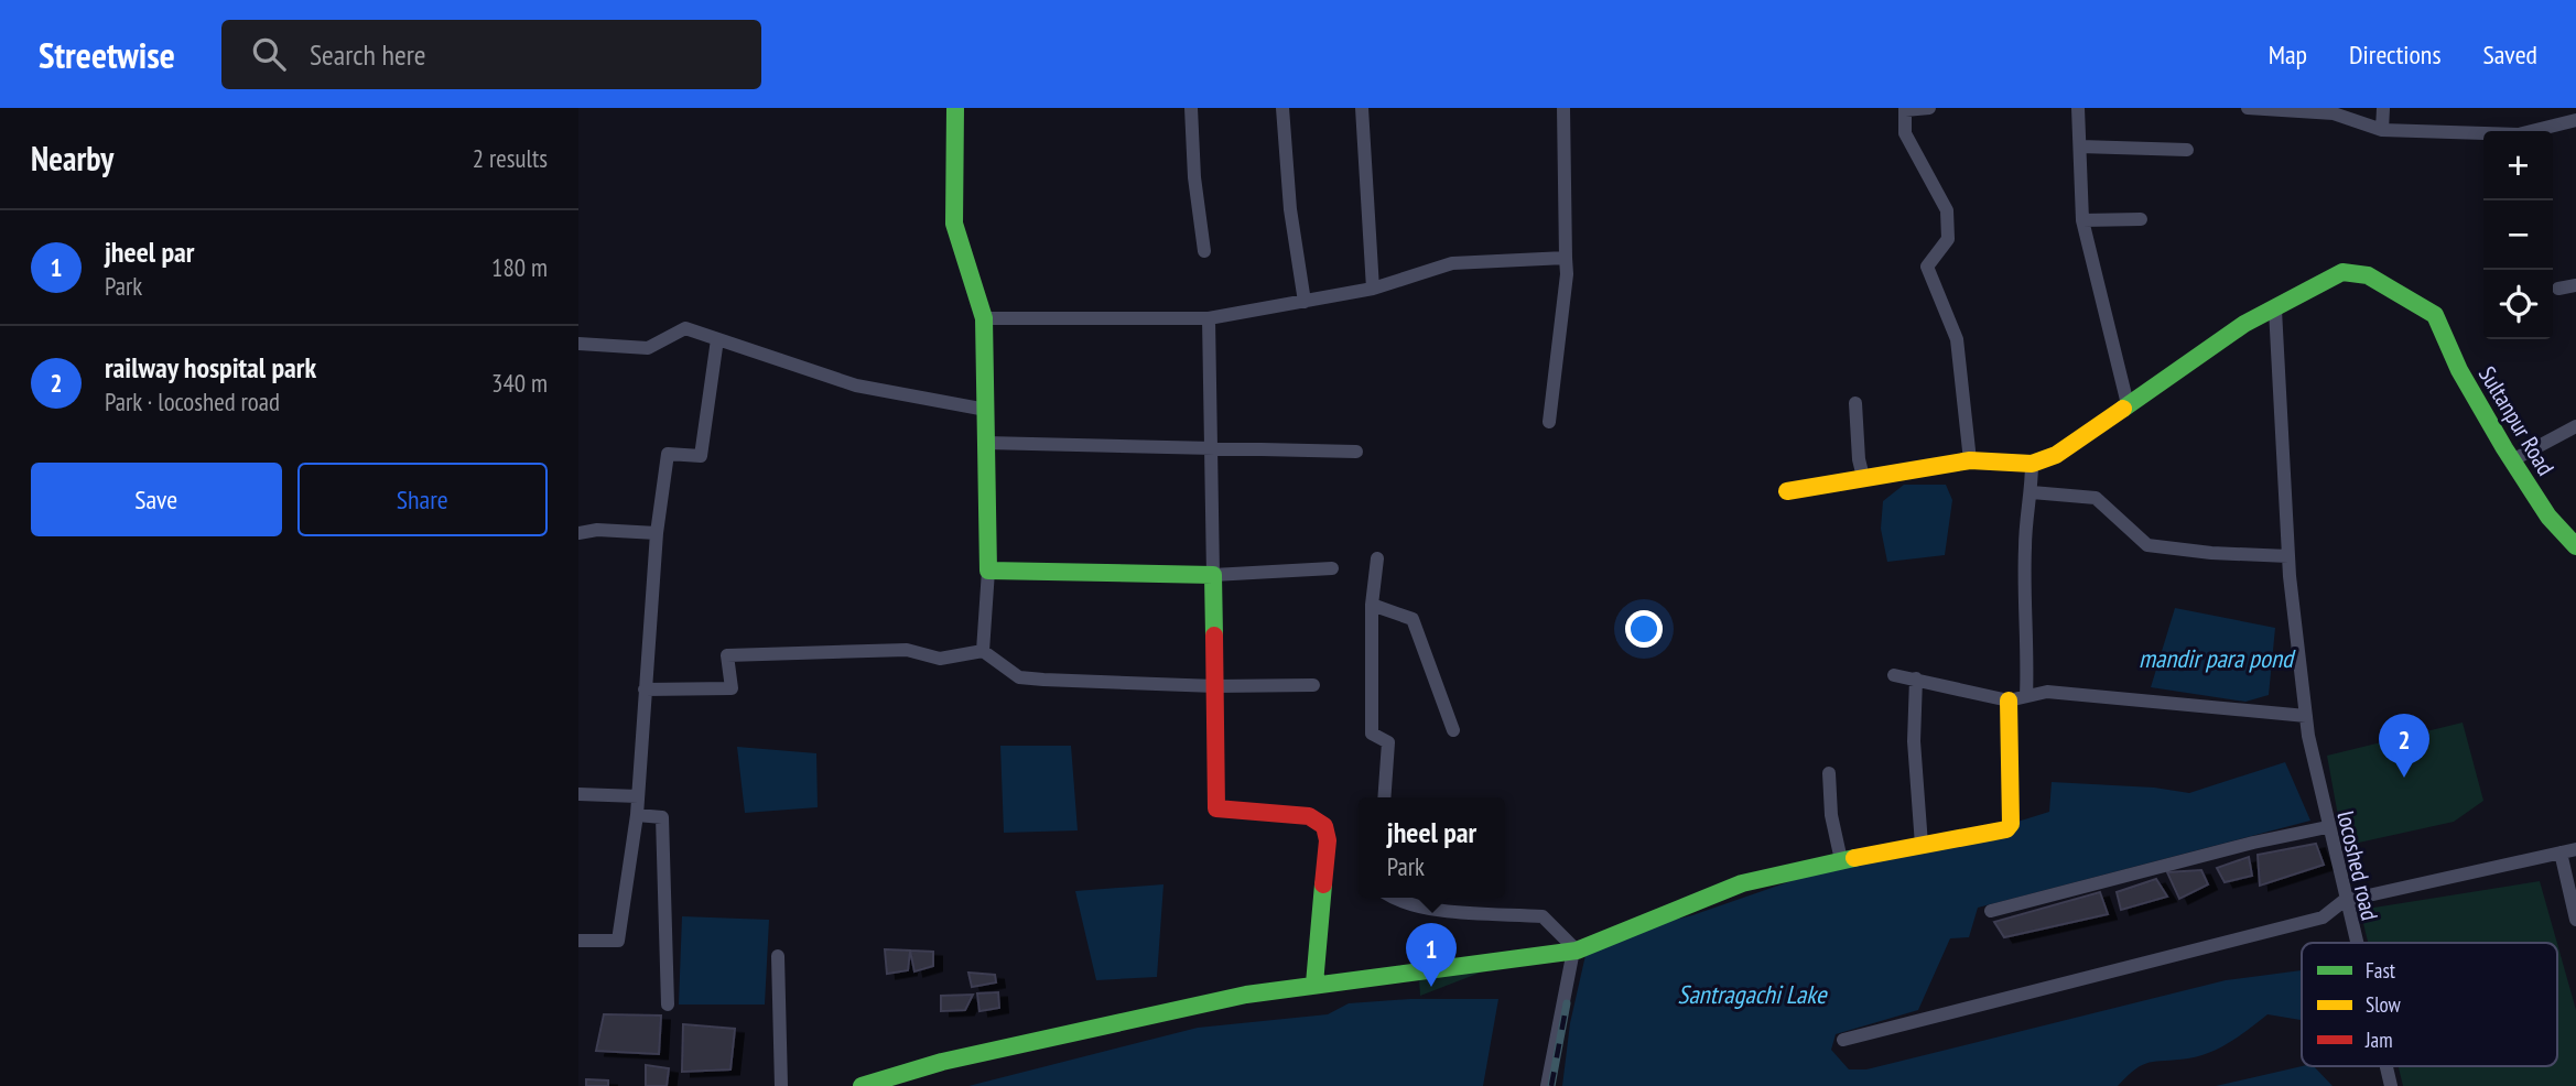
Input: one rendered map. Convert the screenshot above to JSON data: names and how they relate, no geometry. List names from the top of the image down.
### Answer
{
  "streets": {
    "street": ["Sultanpur Road", "locoshed road"]
  },
  "crossings": [
    ["Sultanpur Road", "locoshed road"]
  ],
  "water": ["mandir para pond", "Santragachi Lake"],
  "legend": ["Fast", "Slow", "Jam"],
  "page": {
    "header": "Streetwise",
    "search": "Search here",
    "nav": ["Map", "Directions", "Saved"],
    "heading": ["Nearby", "2 results"],
    "map_buttons": ["+", "−"],
    "list": [
      {
        "mark": "1",
        "name": "jheel par",
        "note": "Park",
        "value": "180 m"
      },
      {
        "mark": "2",
        "name": "railway hospital park",
        "note": "Park · locoshed road",
        "value": "340 m"
      }
    ],
    "buttons": ["Save", "Share"],
    "pins": ["2", "1"],
    "popup": ["jheel par", "Park"]
  }
}
